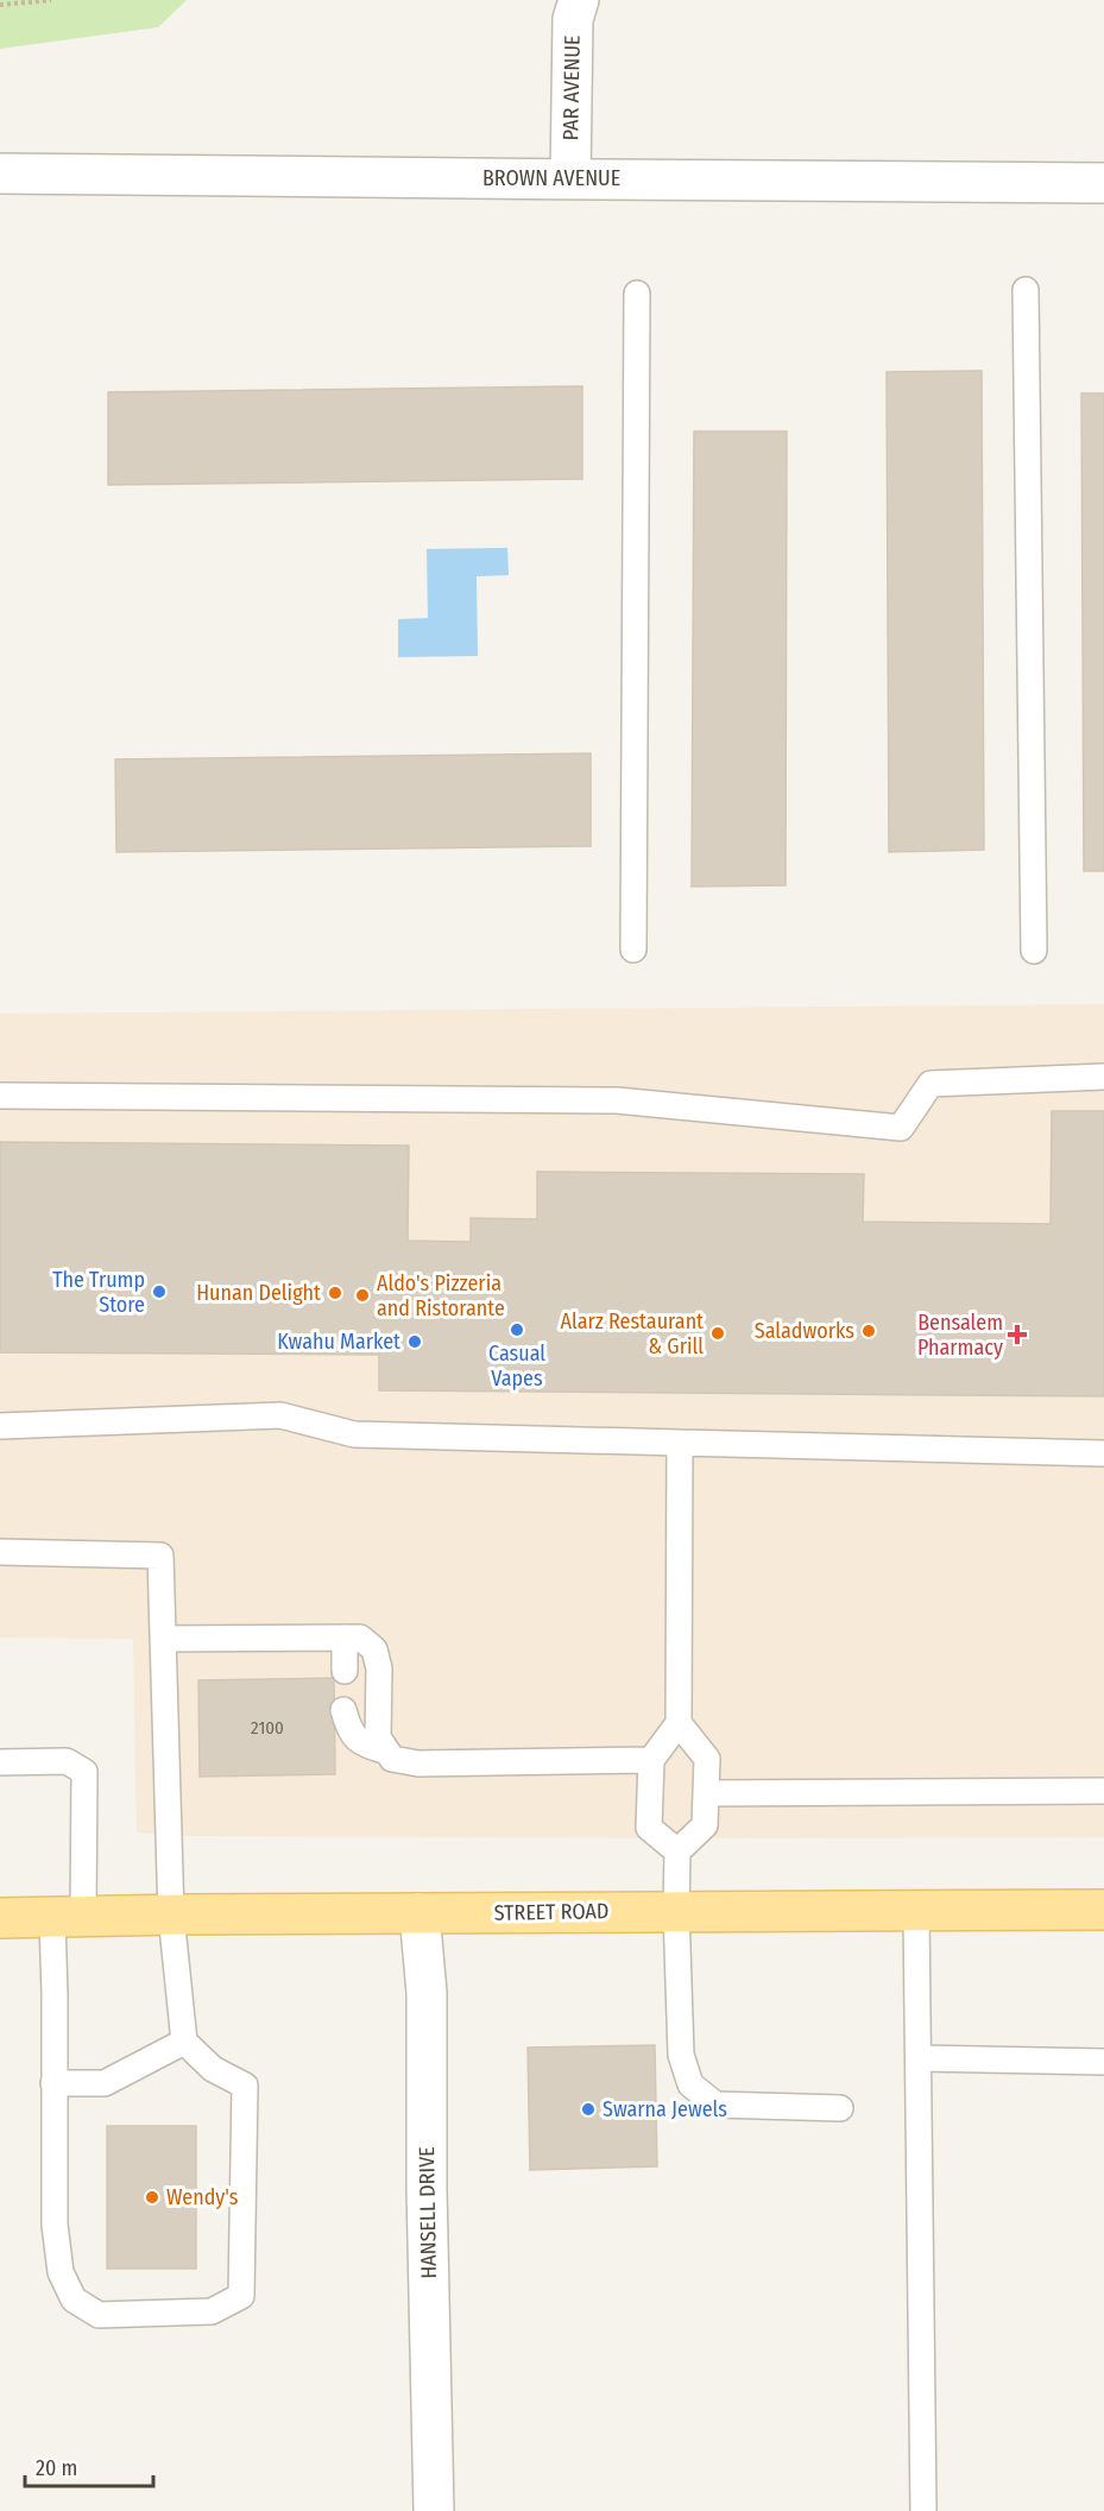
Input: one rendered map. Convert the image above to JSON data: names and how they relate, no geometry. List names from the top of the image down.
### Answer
{
  "streets": {
    "main road": ["STREET ROAD"],
    "street": ["PAR AVENUE", "BROWN AVENUE", "HANSELL DRIVE"]
  },
  "crossings": [
    ["PAR AVENUE", "BROWN AVENUE"],
    ["STREET ROAD", "HANSELL DRIVE"]
  ],
  "places": {
    "other": [
      "The Trump Store",
      "Hunan Delight",
      "Aldo's Pizzeria and Ristorante",
      "Casual Vapes",
      "Saladworks",
      "Alarz Restaurant & Grill",
      "Kwahu Market",
      "Swarna Jewels",
      "Wendy's"
    ],
    "health": ["Bensalem Pharmacy"]
  },
  "house_numbers": ["2100"],
  "scale_bar": "20 m"
}
